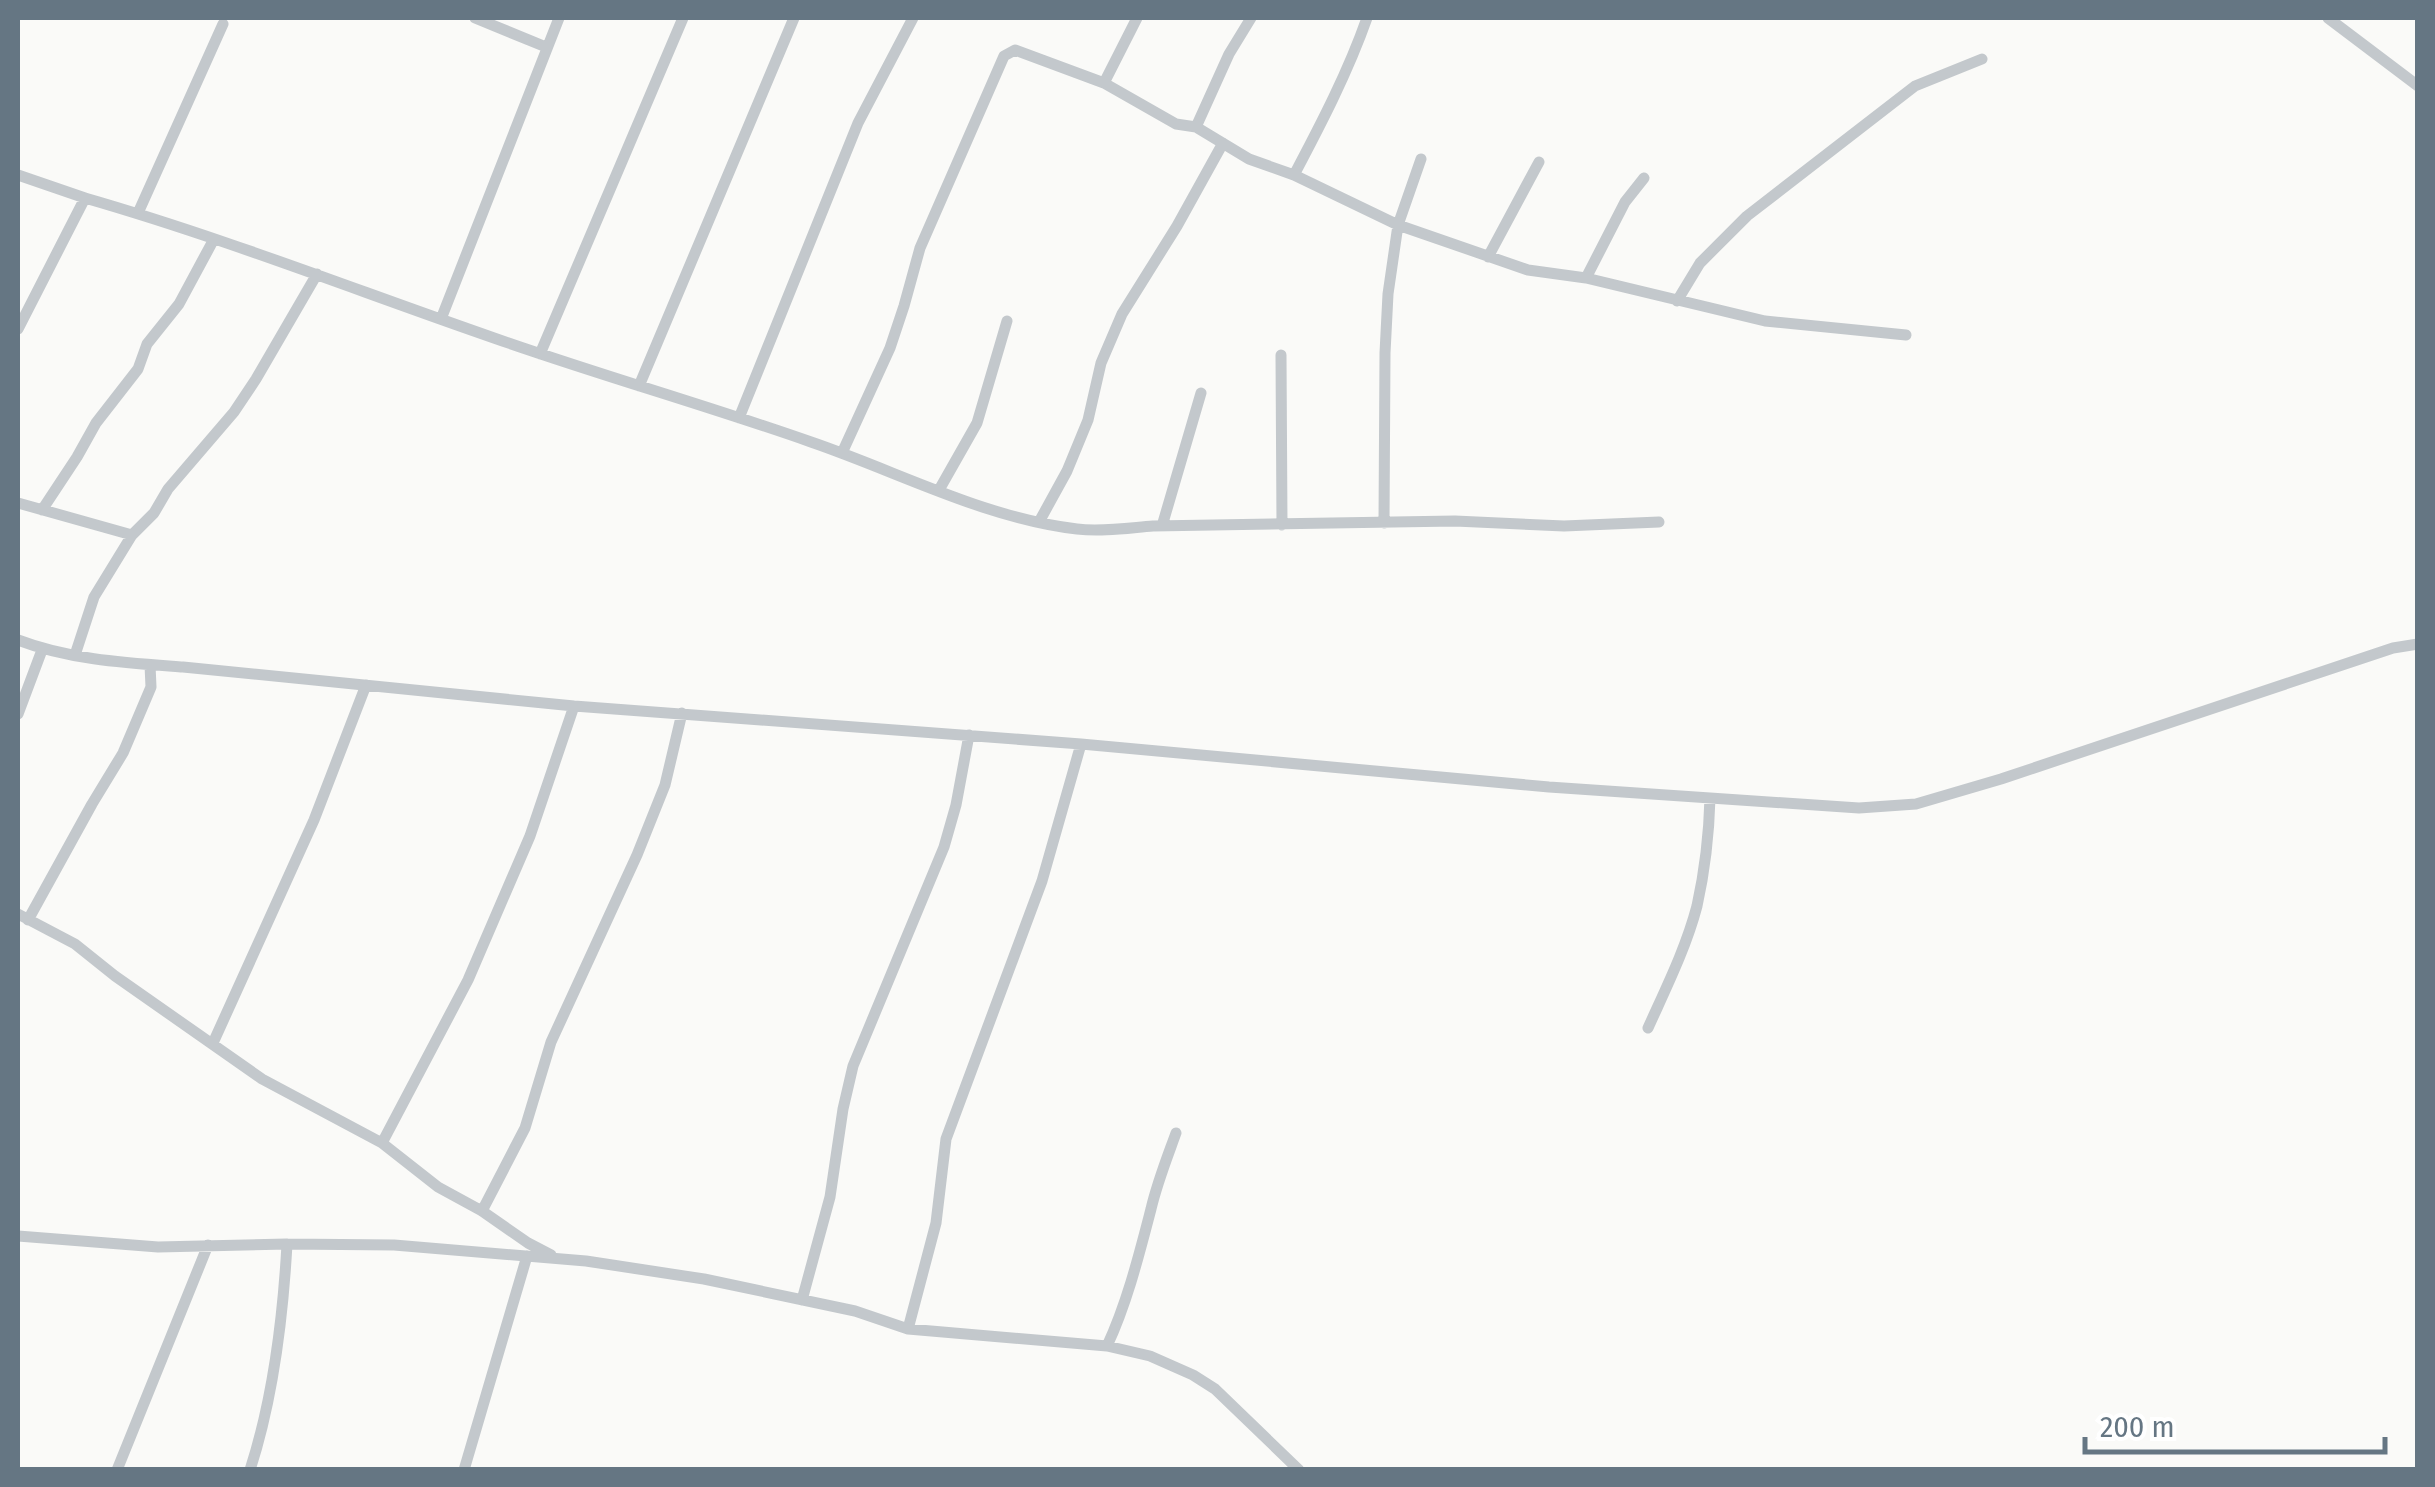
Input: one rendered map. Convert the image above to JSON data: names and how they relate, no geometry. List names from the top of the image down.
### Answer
{
  "scale_bar": "200 m"
}
